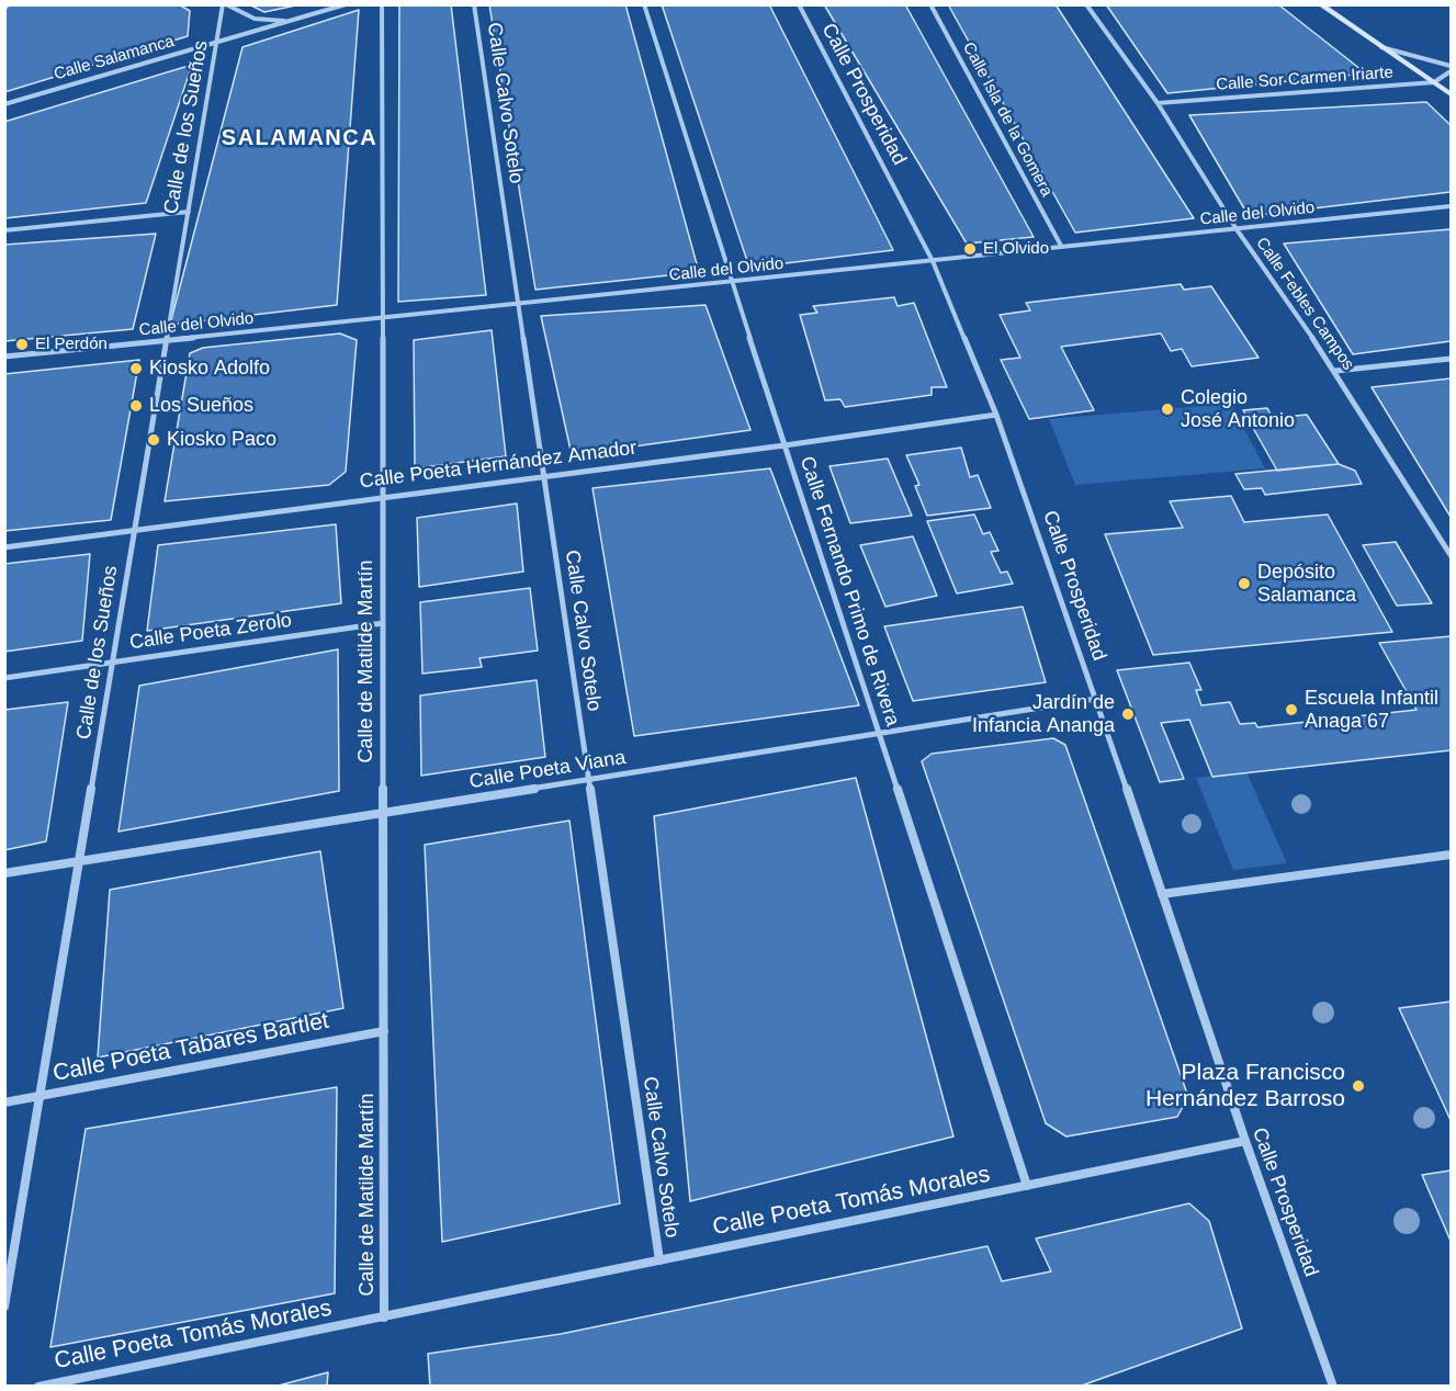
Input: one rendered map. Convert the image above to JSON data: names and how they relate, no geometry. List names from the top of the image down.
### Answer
{
  "streets": {
    "street": [
      "Calle Salamanca",
      "Calle Sor Carmen Iriarte",
      "Calle Prosperidad",
      "Calle Calvo Sotelo",
      "Calle Isla de la Gomera",
      "Calle de los Sueños",
      "Calle del Olvido",
      "Calle Febles Campos",
      "Calle Poeta Hernández Amador",
      "Calle Fernando Primo de Rivera",
      "Calle Poeta Zerolo",
      "Calle de Matilde Martín",
      "Calle Poeta Viana",
      "Calle Poeta Tabares Bartlet",
      "Calle Poeta Tomás Morales"
    ]
  },
  "crossings": [
    ["Calle Salamanca", "Calle de los Sueños"],
    ["Calle Sor Carmen Iriarte", "Calle Febles Campos"],
    ["Calle Prosperidad", "Calle del Olvido"],
    ["Calle Prosperidad", "Calle Poeta Hernández Amador"],
    ["Calle Prosperidad", "Calle Poeta Viana"],
    ["Calle Prosperidad", "Calle Poeta Tomás Morales"],
    ["Calle Calvo Sotelo", "Calle del Olvido"],
    ["Calle Calvo Sotelo", "Calle Poeta Hernández Amador"],
    ["Calle Calvo Sotelo", "Calle Poeta Viana"],
    ["Calle Calvo Sotelo", "Calle Poeta Tomás Morales"],
    ["Calle Isla de la Gomera", "Calle del Olvido"],
    ["Calle de los Sueños", "Calle del Olvido"],
    ["Calle de los Sueños", "Calle Poeta Hernández Amador"],
    ["Calle de los Sueños", "Calle Poeta Zerolo"],
    ["Calle de los Sueños", "Calle Poeta Viana"],
    ["Calle de los Sueños", "Calle Poeta Tabares Bartlet"],
    ["Calle del Olvido", "Calle Febles Campos"],
    ["Calle del Olvido", "Calle Fernando Primo de Rivera"],
    ["Calle del Olvido", "Calle de Matilde Martín"],
    ["Calle Poeta Hernández Amador", "Calle Fernando Primo de Rivera"],
    ["Calle Poeta Hernández Amador", "Calle de Matilde Martín"],
    ["Calle Fernando Primo de Rivera", "Calle Poeta Viana"],
    ["Calle Fernando Primo de Rivera", "Calle Poeta Tomás Morales"],
    ["Calle Poeta Zerolo", "Calle de Matilde Martín"],
    ["Calle de Matilde Martín", "Calle Poeta Viana"],
    ["Calle de Matilde Martín", "Calle Poeta Tabares Bartlet"],
    ["Calle de Matilde Martín", "Calle Poeta Tomás Morales"]
  ],
  "districts": ["SALAMANCA"],
  "places": [
    "El Olvido",
    "El Perdón",
    "Kiosko Adolfo",
    "Los Sueños",
    "Colegio José Antonio",
    "Kiosko Paco",
    "Depósito Salamanca",
    "Escuela Infantil Anaga 67",
    "Jardín de Infancia Ananga",
    "Plaza Francisco Hernández Barroso"
  ]
}
